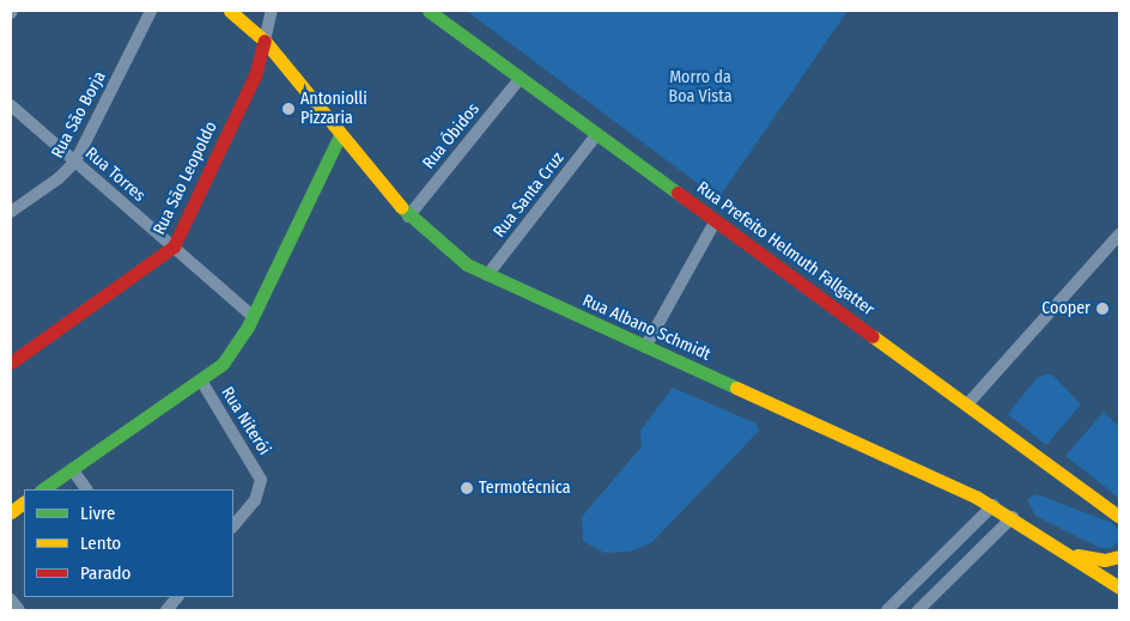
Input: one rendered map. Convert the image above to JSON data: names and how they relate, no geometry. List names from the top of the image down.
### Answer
{
  "streets": {
    "main road": ["Rua São Leopoldo", "Rua Prefeito Helmuth Fallgatter", "Rua Albano Schmidt"],
    "street": [
      "Rua São Borja",
      "Rua Óbidos",
      "Rua Torres",
      "Rua Santa Cruz",
      "Rua Niterói"
    ]
  },
  "crossings": [
    ["Rua São Borja", "Rua Torres"],
    ["Rua Óbidos", "Rua Prefeito Helmuth Fallgatter"],
    ["Rua Óbidos", "Rua Albano Schmidt"],
    ["Rua Torres", "Rua São Leopoldo"],
    ["Rua São Leopoldo", "Rua Albano Schmidt"],
    ["Rua Santa Cruz", "Rua Prefeito Helmuth Fallgatter"],
    ["Rua Santa Cruz", "Rua Albano Schmidt"]
  ],
  "parks": ["Morro da Boa Vista"],
  "places": ["Antoniolli Pizzaria", "Cooper", "Termotécnica"],
  "legend": ["Livre", "Lento", "Parado"]
}
